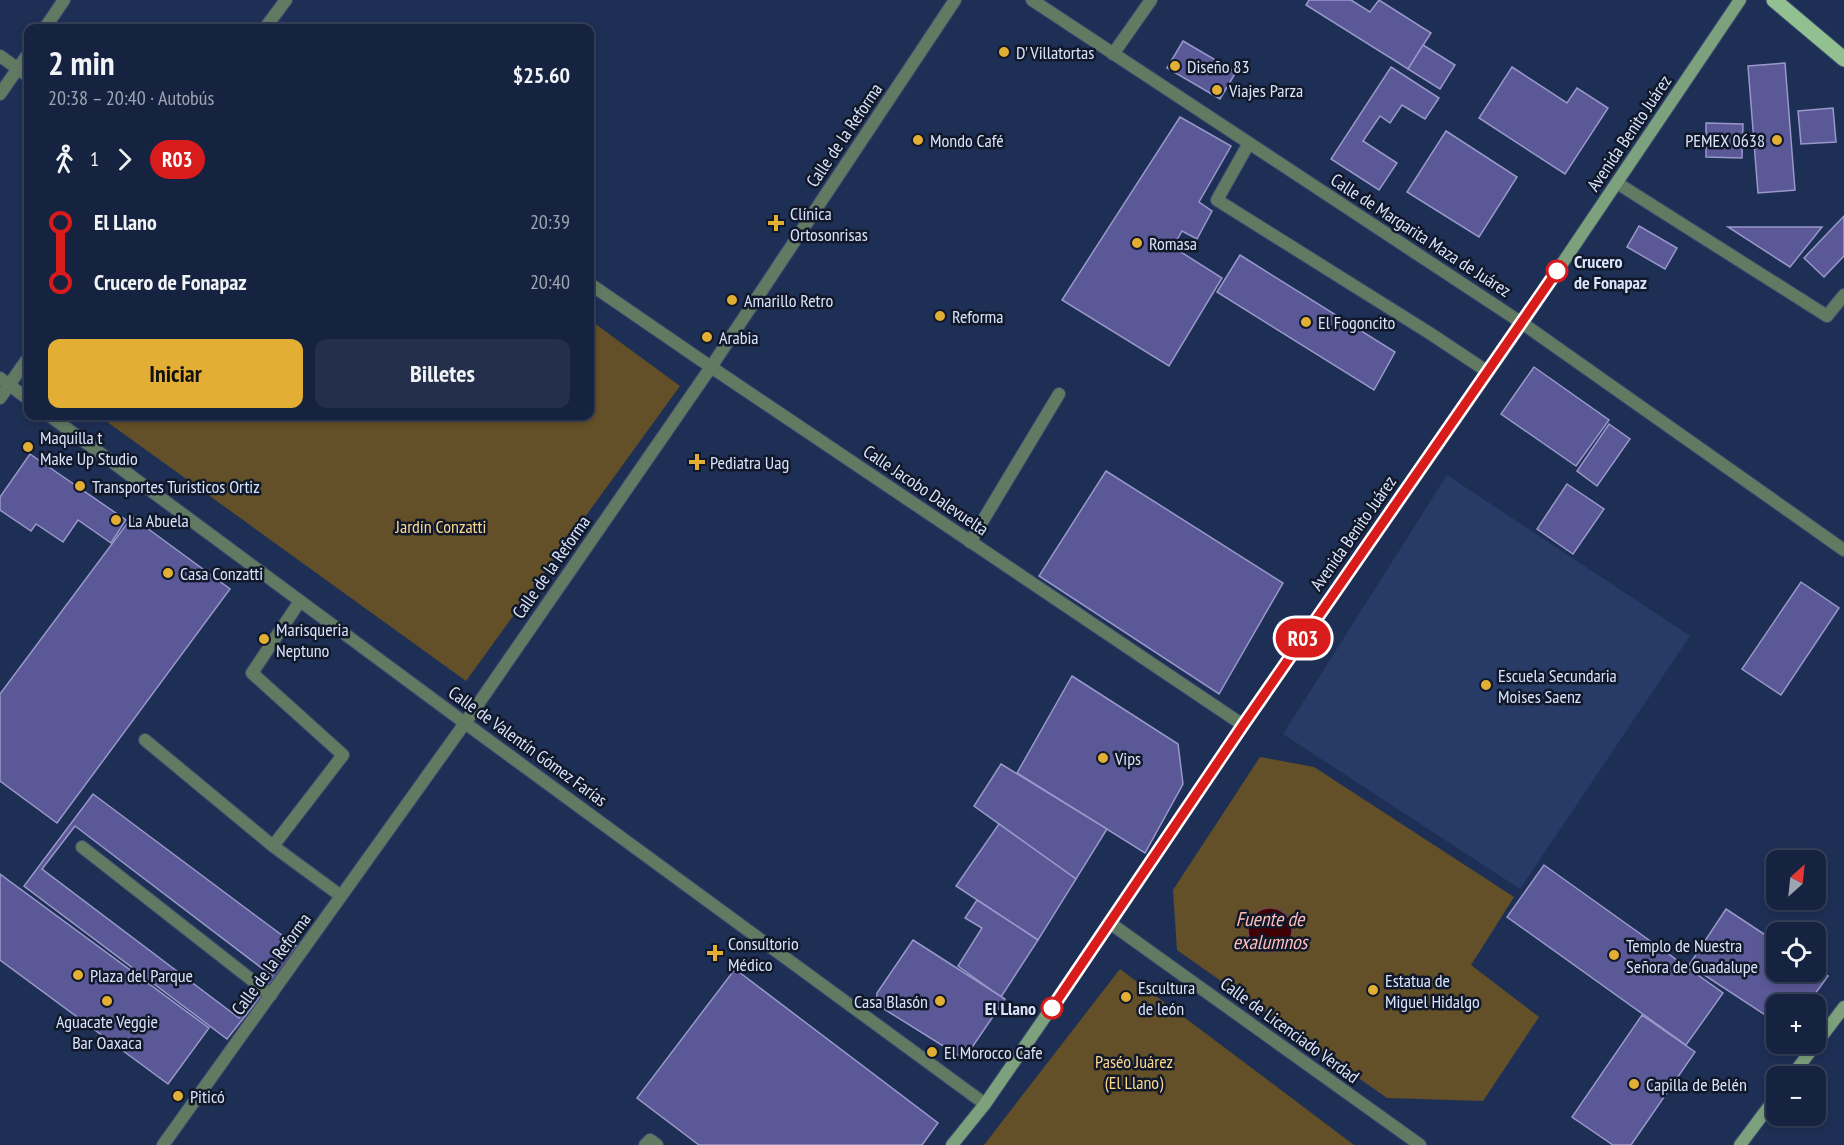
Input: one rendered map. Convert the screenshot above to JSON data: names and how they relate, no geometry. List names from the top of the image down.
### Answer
{
  "streets": {
    "main road": ["Avenida Benito Juárez"],
    "street": [
      "Calle de la Reforma",
      "Calle de Margarita Maza de Juárez",
      "Calle Jacobo Dalevuelta",
      "Calle de Valentín Gómez Farías",
      "Calle de Licenciado Verdad"
    ]
  },
  "crossings": [
    ["Avenida Benito Juárez", "Calle de Margarita Maza de Juárez"],
    ["Avenida Benito Juárez", "Calle Jacobo Dalevuelta"],
    ["Avenida Benito Juárez", "Calle de Valentín Gómez Farías"],
    ["Avenida Benito Juárez", "Calle de Licenciado Verdad"],
    ["Calle de la Reforma", "Calle Jacobo Dalevuelta"],
    ["Calle de la Reforma", "Calle de Valentín Gómez Farías"]
  ],
  "water": ["Fuente de exalumnos"],
  "parks": ["Jardín Conzatti", "Paséo Juárez (El Llano)"],
  "places": {
    "other": [
      "D' Villatortas",
      "Diseño 83",
      "Viajes Parza",
      "Mondo Café",
      "PEMEX 0638",
      "Romasa",
      "Crucero de Fonapaz",
      "Amarillo Retro",
      "Reforma",
      "El Fogoncito",
      "Arabia",
      "Maquilla t Make Up Studio",
      "Transportes Turisticos Ortiz",
      "La Abuela",
      "Casa Conzatti",
      "Marisqueria Neptuno",
      "Escuela Secundaria Moises Saenz",
      "Vips",
      "Templo de Nuestra Señora de Guadalupe",
      "Plaza del Parque",
      "Estatua de Miguel Hidalgo",
      "Escultura de león",
      "Aguacate Veggie Bar Oaxaca",
      "Casa Blasón",
      "El Llano",
      "El Morocco Cafe",
      "Capilla de Belén",
      "Piticó"
    ],
    "health": ["Clínica Ortosonrisas", "Pediatra Uag", "Consultorio Médico"]
  },
  "lines": ["bus line R03"],
  "north": "top right",
  "page": {
    "on_map": "R03",
    "heading": ["2 min", "20:38 – 20:40 · Autobús", "$25.60"],
    "legs": ["1", "R03"],
    "list": [
      {
        "name": "El Llano",
        "value": "20:39"
      },
      {
        "name": "Crucero de Fonapaz",
        "value": "20:40"
      }
    ],
    "buttons": ["Iniciar", "Billetes"],
    "map_buttons": ["+", "−"]
  }
}
